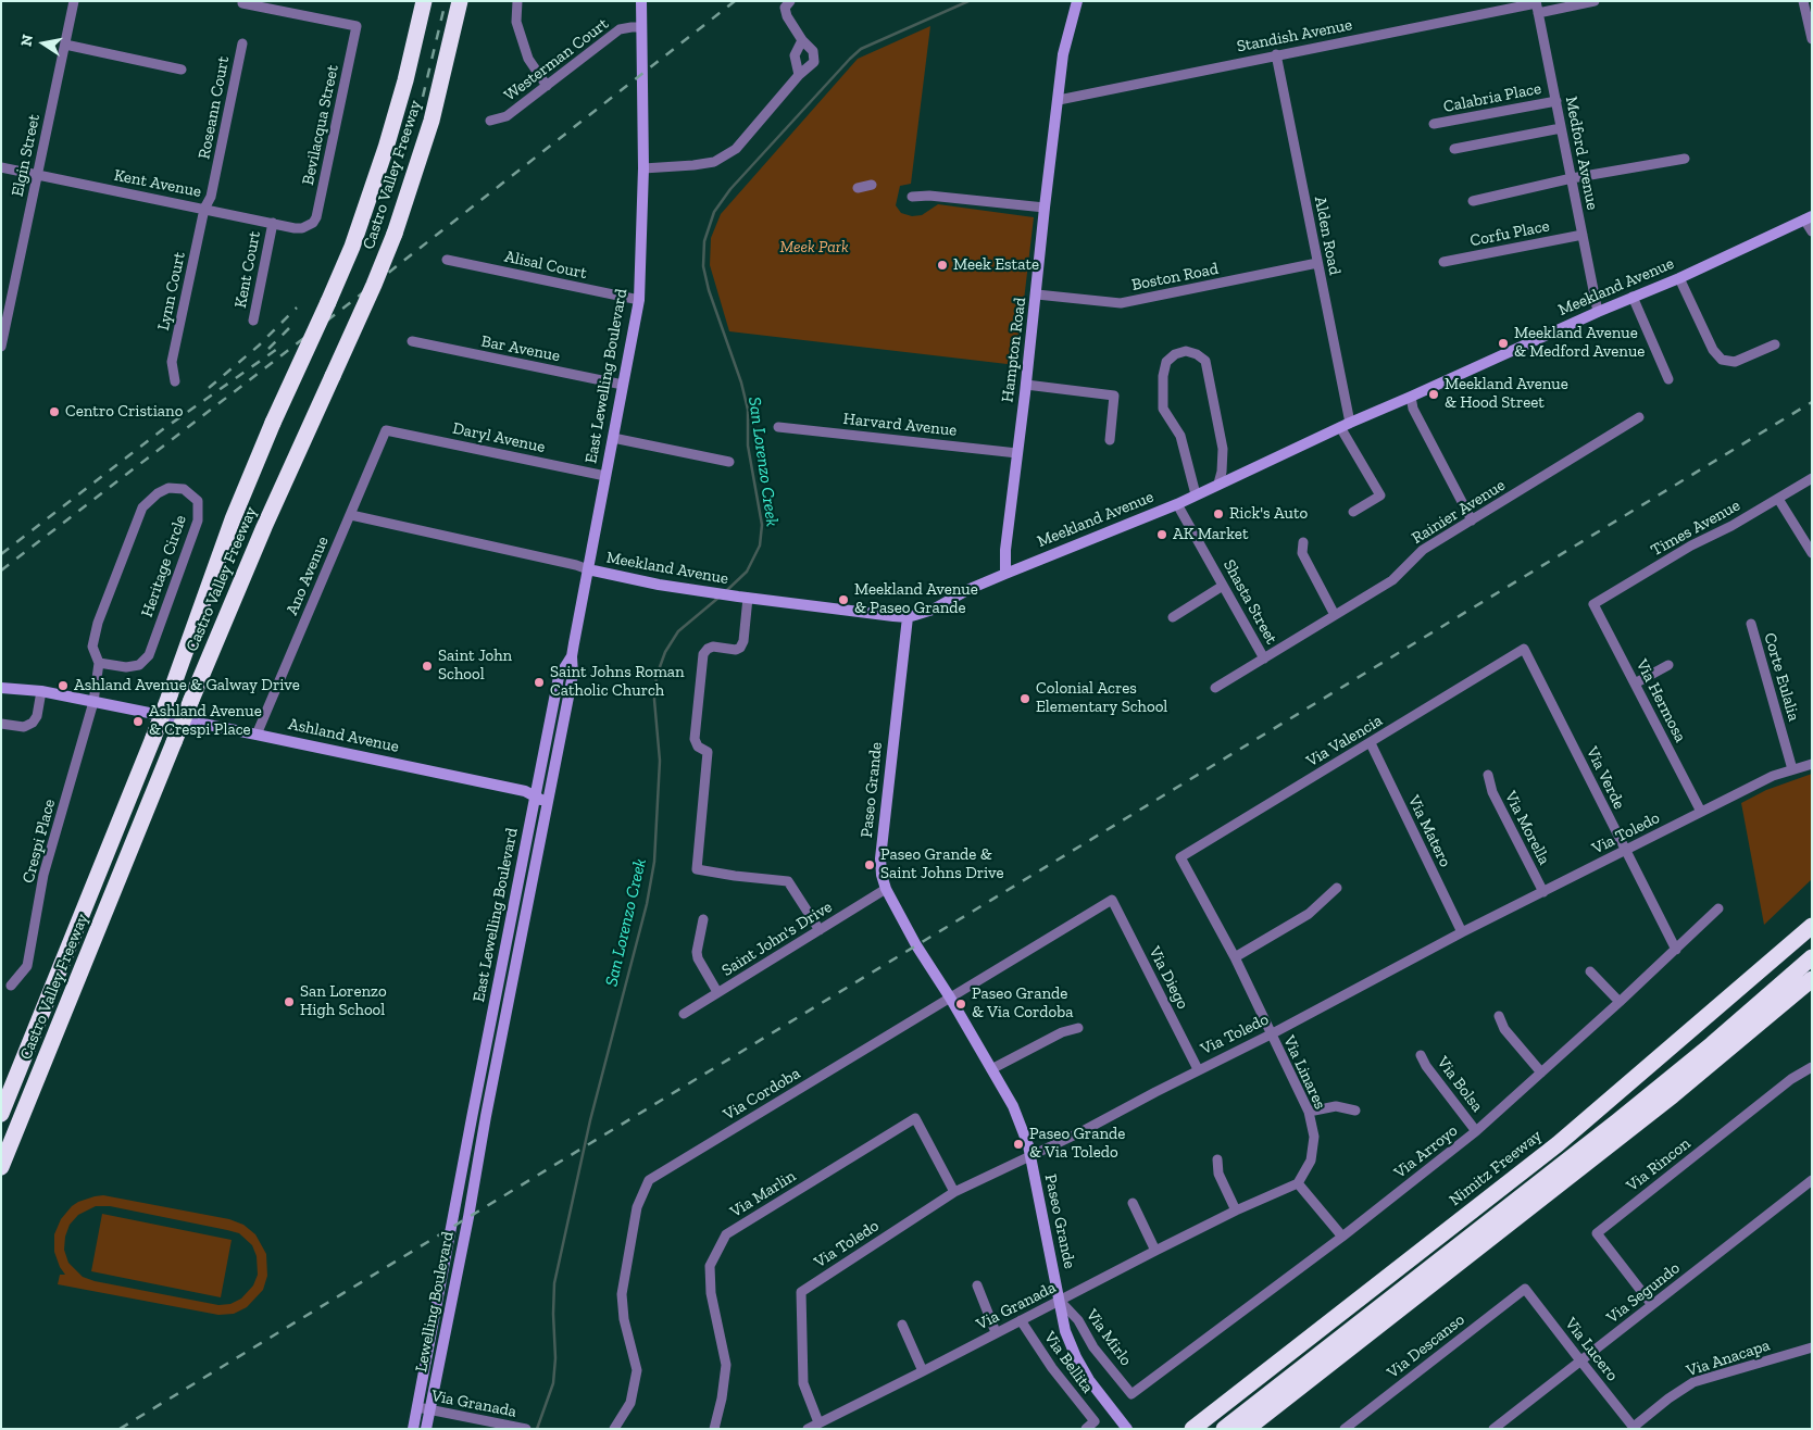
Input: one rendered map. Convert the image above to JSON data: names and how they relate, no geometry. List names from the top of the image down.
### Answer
{
  "streets": {
    "highway": ["Castro Valley Freeway", "Nimitz Freeway"],
    "main road": [
      "Meekland Avenue",
      "Hampton Road",
      "East Lewelling Boulevard",
      "Ashland Avenue",
      "Paseo Grande",
      "Lewelling Boulevard"
    ],
    "street": [
      "Standish Avenue",
      "Westerman Court",
      "Calabria Place",
      "Roseann Court",
      "Bevilacqua Street",
      "Medford Avenue",
      "Elgin Street",
      "Kent Avenue",
      "Corfu Place",
      "Alden Road",
      "Alisal Court",
      "Kent Court",
      "Boston Road",
      "Lynn Court",
      "Bar Avenue",
      "Harvard Avenue",
      "Daryl Avenue",
      "Rainier Avenue",
      "Times Avenue",
      "Heritage Circle",
      "Ano Avenue",
      "Shasta Street",
      "Corte Eulalia",
      "Via Hermosa",
      "Via Valencia",
      "Via Verde",
      "Via Morella",
      "Via Matero",
      "Via Toledo",
      "Crespi Place",
      "Saint John's Drive",
      "Via Diego",
      "Via Linares",
      "Via Bolsa",
      "Via Cordoba",
      "Via Arroyo",
      "Via Rincon",
      "Via Marlin",
      "Via Segundo",
      "Via Granada",
      "Via Mirlo",
      "Via Descanso",
      "Via Lucero",
      "Via Anacapa",
      "Via Bellita"
    ]
  },
  "crossings": [
    ["Standish Avenue", "Medford Avenue"],
    ["Standish Avenue", "Alden Road"],
    ["Standish Avenue", "Hampton Road"],
    ["Westerman Court", "East Lewelling Boulevard"],
    ["Calabria Place", "Medford Avenue"],
    ["Roseann Court", "Kent Avenue"],
    ["Roseann Court", "Lynn Court"],
    ["Bevilacqua Street", "Kent Avenue"],
    ["Medford Avenue", "Corfu Place"],
    ["Medford Avenue", "Meekland Avenue"],
    ["Elgin Street", "Kent Avenue"],
    ["Kent Avenue", "Kent Court"],
    ["Kent Avenue", "Lynn Court"],
    ["Alden Road", "Boston Road"],
    ["Alden Road", "Meekland Avenue"],
    ["Alisal Court", "East Lewelling Boulevard"],
    ["Boston Road", "Hampton Road"],
    ["Meekland Avenue", "Hampton Road"],
    ["Meekland Avenue", "East Lewelling Boulevard"],
    ["Meekland Avenue", "Ano Avenue"],
    ["Meekland Avenue", "Shasta Street"],
    ["Meekland Avenue", "Paseo Grande"],
    ["Bar Avenue", "East Lewelling Boulevard"],
    ["Hampton Road", "Harvard Avenue"],
    ["East Lewelling Boulevard", "Daryl Avenue"],
    ["East Lewelling Boulevard", "Ashland Avenue"],
    ["East Lewelling Boulevard", "Lewelling Boulevard"],
    ["Daryl Avenue", "Ano Avenue"],
    ["Rainier Avenue", "Shasta Street"],
    ["Times Avenue", "Via Hermosa"],
    ["Heritage Circle", "Ashland Avenue"],
    ["Heritage Circle", "Crespi Place"],
    ["Ano Avenue", "Ashland Avenue"],
    ["Corte Eulalia", "Via Toledo"],
    ["Via Hermosa", "Via Toledo"],
    ["Ashland Avenue", "Crespi Place"],
    ["Via Valencia", "Via Verde"],
    ["Via Valencia", "Via Matero"],
    ["Via Valencia", "Via Linares"],
    ["Via Verde", "Via Toledo"],
    ["Via Verde", "Via Arroyo"],
    ["Paseo Grande", "Via Toledo"],
    ["Paseo Grande", "Saint John's Drive"],
    ["Paseo Grande", "Via Cordoba"],
    ["Paseo Grande", "Via Granada"],
    ["Paseo Grande", "Via Mirlo"],
    ["Via Morella", "Via Toledo"],
    ["Via Matero", "Via Toledo"],
    ["Via Toledo", "Via Diego"],
    ["Via Toledo", "Via Linares"],
    ["Via Toledo", "Via Marlin"],
    ["Via Toledo", "Via Granada"],
    ["Via Diego", "Via Cordoba"],
    ["Via Linares", "Via Granada"],
    ["Via Bolsa", "Via Arroyo"],
    ["Via Arroyo", "Via Mirlo"],
    ["Via Rincon", "Via Segundo"],
    ["Via Segundo", "Via Lucero"],
    ["Lewelling Boulevard", "Via Granada"],
    ["Via Granada", "Via Mirlo"],
    ["Via Granada", "Via Bellita"],
    ["Via Descanso", "Via Lucero"],
    ["Via Lucero", "Via Anacapa"]
  ],
  "water": ["San Lorenzo Creek"],
  "parks": ["Meek Park"],
  "places": [
    "Meek Estate",
    "Meekland Avenue & Medford Avenue",
    "Meekland Avenue & Hood Street",
    "Centro Cristiano",
    "Rick's Auto",
    "AK Market",
    "Meekland Avenue & Paseo Grande",
    "Saint John School",
    "Saint Johns Roman Catholic Church",
    "Ashland Avenue & Galway Drive",
    "Colonial Acres Elementary School",
    "Ashland Avenue & Crespi Place",
    "Paseo Grande & Saint Johns Drive",
    "San Lorenzo High School",
    "Paseo Grande & Via Cordoba",
    "Paseo Grande & Via Toledo"
  ],
  "north": "left"
}
